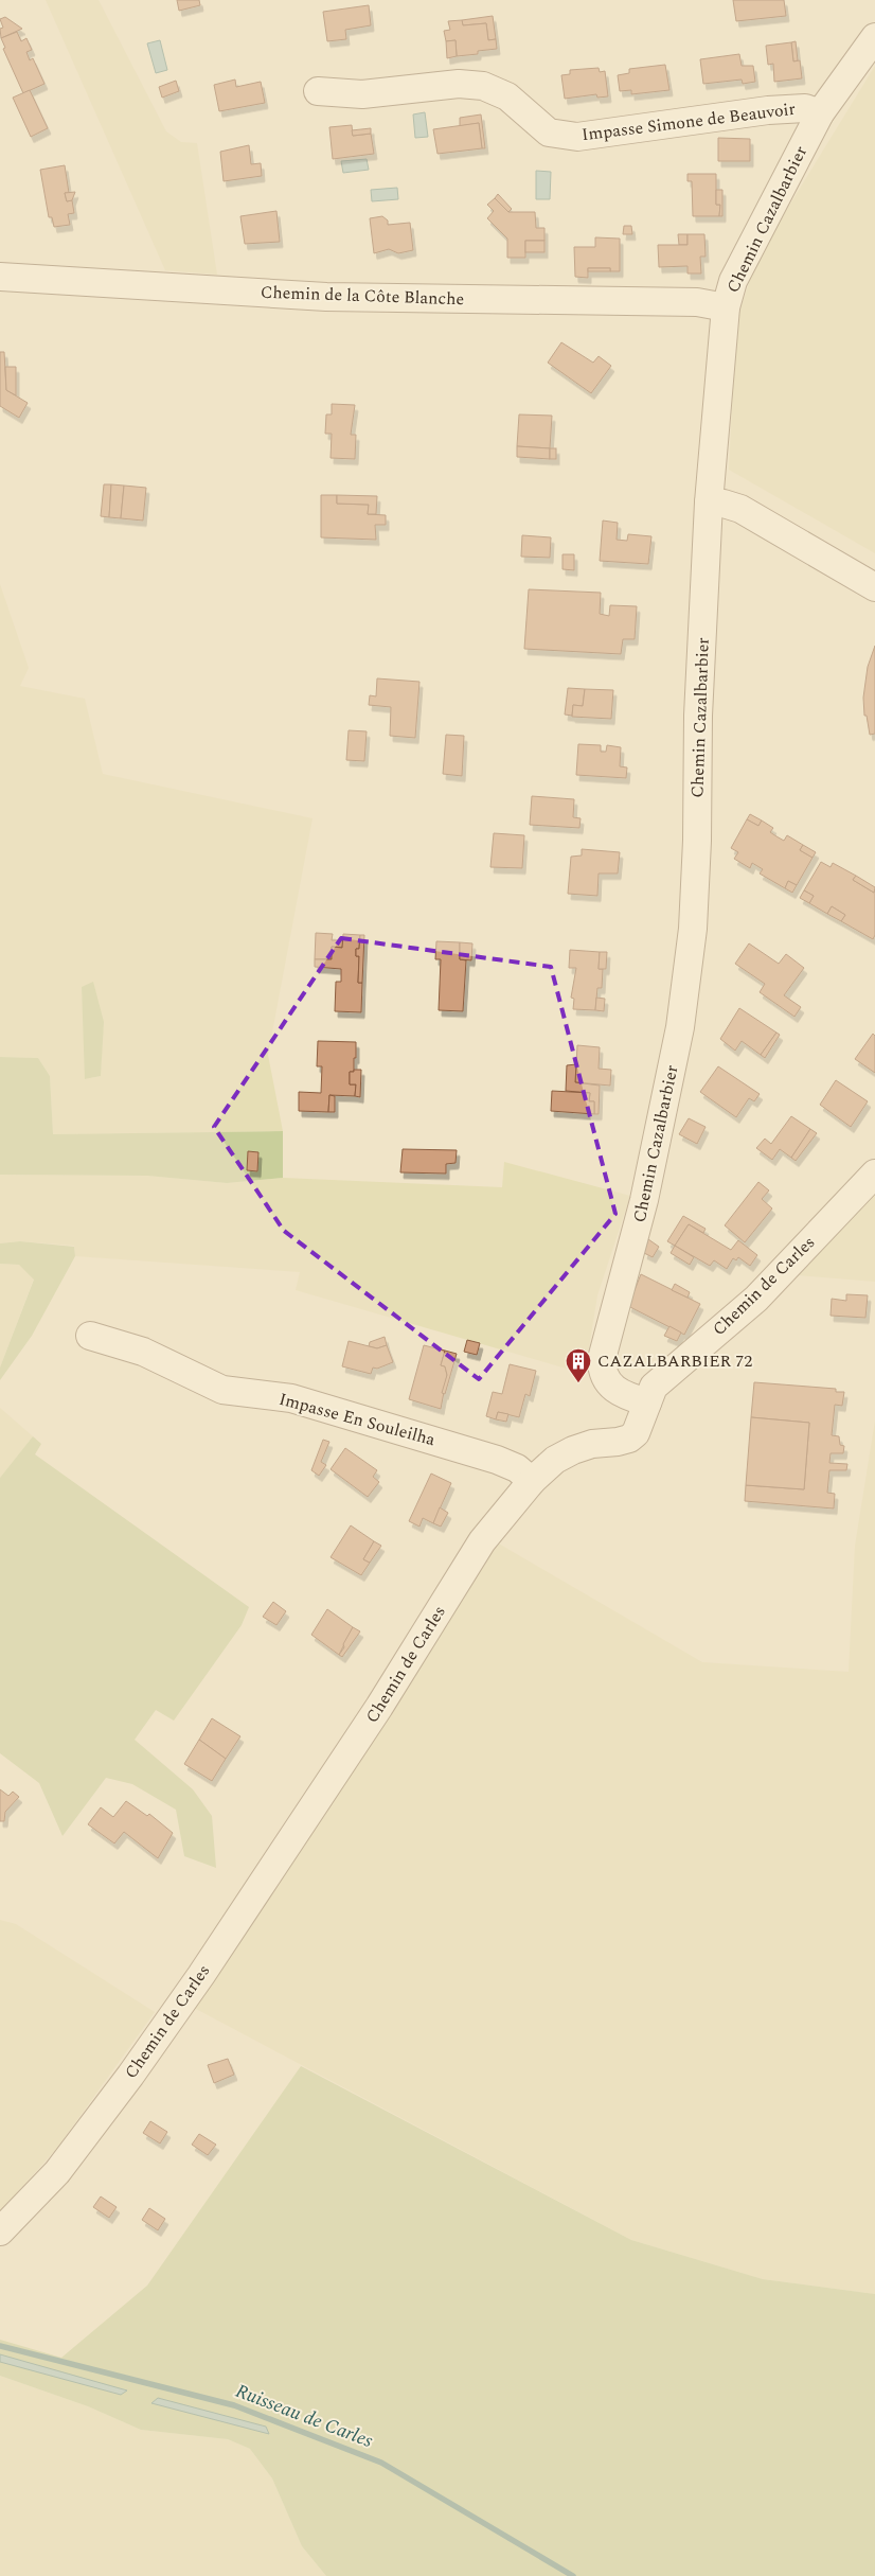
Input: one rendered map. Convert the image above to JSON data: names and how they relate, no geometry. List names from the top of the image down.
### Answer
{
  "streets": {
    "street": [
      "Impasse Simone de Beauvoir",
      "Chemin Cazalbarbier",
      "Chemin de la Côte Blanche",
      "Chemin de Carles",
      "Impasse En Souleilha"
    ]
  },
  "crossings": [
    ["Impasse Simone de Beauvoir", "Chemin Cazalbarbier"],
    ["Chemin Cazalbarbier", "Chemin de la Côte Blanche"],
    ["Chemin Cazalbarbier", "Chemin de Carles"],
    ["Chemin de Carles", "Impasse En Souleilha"]
  ],
  "water": ["Ruisseau de Carles"],
  "places": {
    "building": ["CAZALBARBIER 72"]
  }
}
